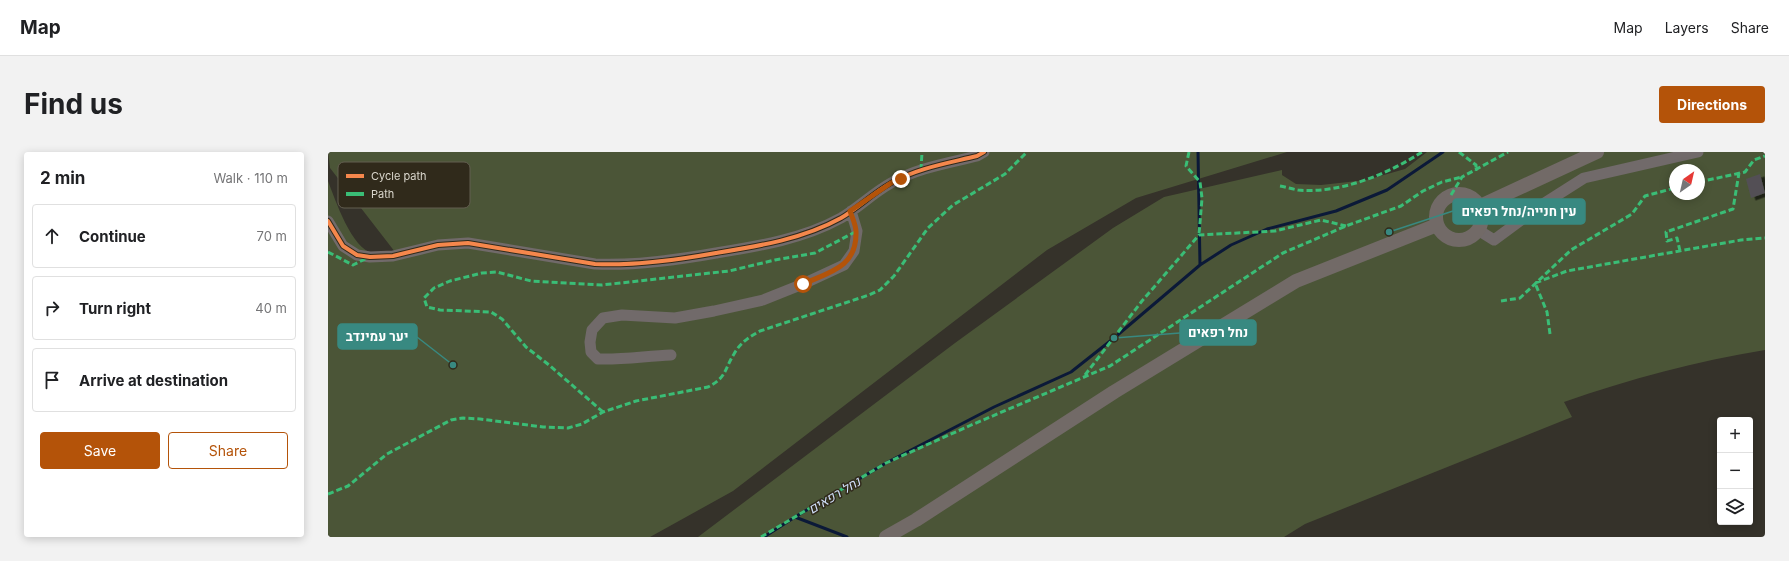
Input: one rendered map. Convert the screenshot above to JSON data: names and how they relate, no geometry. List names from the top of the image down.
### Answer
{
  "water": ["נחל רפאים"],
  "places": ["עין חנייה/נחל רפאים", "נחל רפאים", "יער עמינדב"],
  "legend": ["Cycle path", "Path"],
  "north": "top right",
  "page": {
    "header": "Map",
    "nav": ["Map", "Layers", "Share"],
    "buttons": [
      "Directions",
      ["Save", "Share"]
    ],
    "title": "Find us",
    "heading": ["2 min", "Walk · 110 m"],
    "list": [
      ["Continue", "70 m"],
      ["Turn right", "40 m"],
      "Arrive at destination"
    ],
    "map_buttons": ["+", "−"]
  }
}
